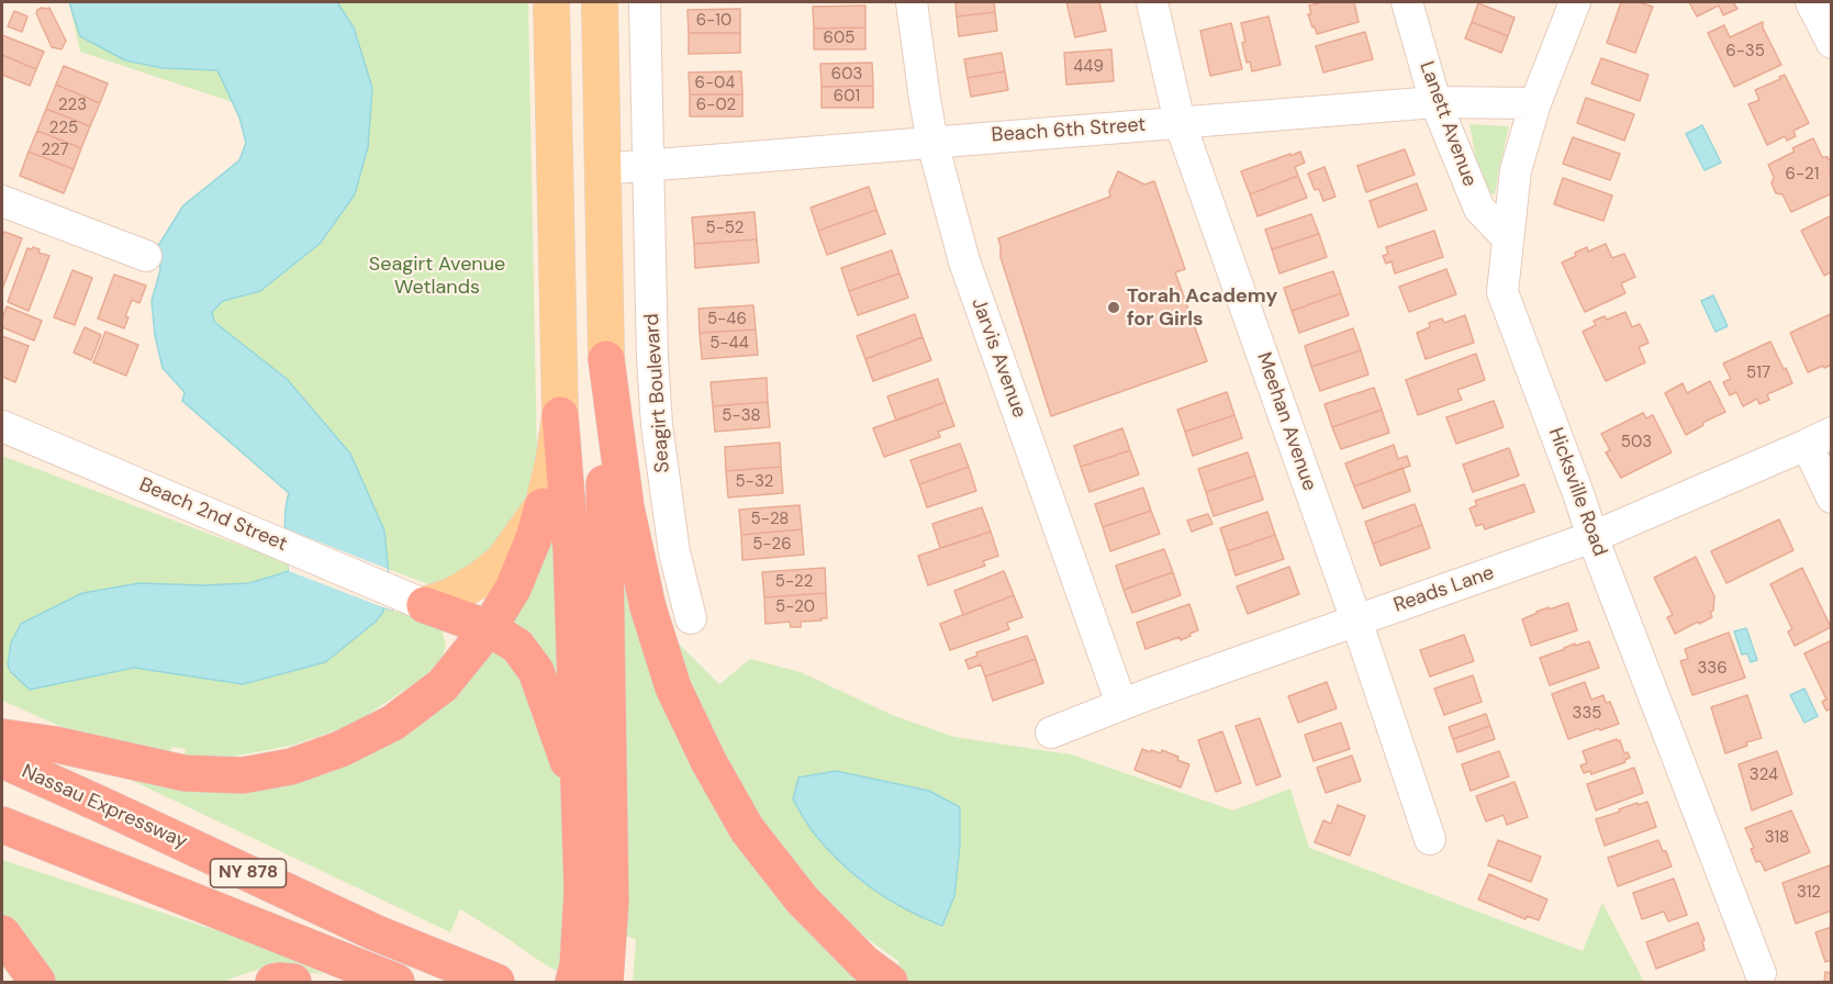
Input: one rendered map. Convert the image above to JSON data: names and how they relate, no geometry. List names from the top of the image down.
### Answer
{
  "streets": {
    "highway": ["Nassau Expressway", "NY 878"],
    "street": [
      "Lanett Avenue",
      "Beach 6th Street",
      "Jarvis Avenue",
      "Seagirt Boulevard",
      "Meehan Avenue",
      "Hicksville Road",
      "Beach 2nd Street",
      "Reads Lane"
    ]
  },
  "crossings": [
    ["Lanett Avenue", "Beach 6th Street"],
    ["Lanett Avenue", "Hicksville Road"],
    ["Beach 6th Street", "Jarvis Avenue"],
    ["Beach 6th Street", "Seagirt Boulevard"],
    ["Beach 6th Street", "Meehan Avenue"],
    ["Beach 6th Street", "Hicksville Road"],
    ["Jarvis Avenue", "Reads Lane"],
    ["Meehan Avenue", "Reads Lane"],
    ["Hicksville Road", "Reads Lane"]
  ],
  "parks": ["Seagirt Avenue Wetlands"],
  "places": ["Torah Academy for Girls"],
  "house_numbers": [
    "6-10",
    "605",
    "6-35",
    "449",
    "603",
    "6-04",
    "601",
    "223",
    "6-02",
    "225",
    "227",
    "6-21",
    "5-52",
    "5-46",
    "5-44",
    "517",
    "5-38",
    "503",
    "5-32",
    "5-28",
    "5-26",
    "5-22",
    "5-20",
    "336",
    "335",
    "324",
    "318",
    "312"
  ]
}
